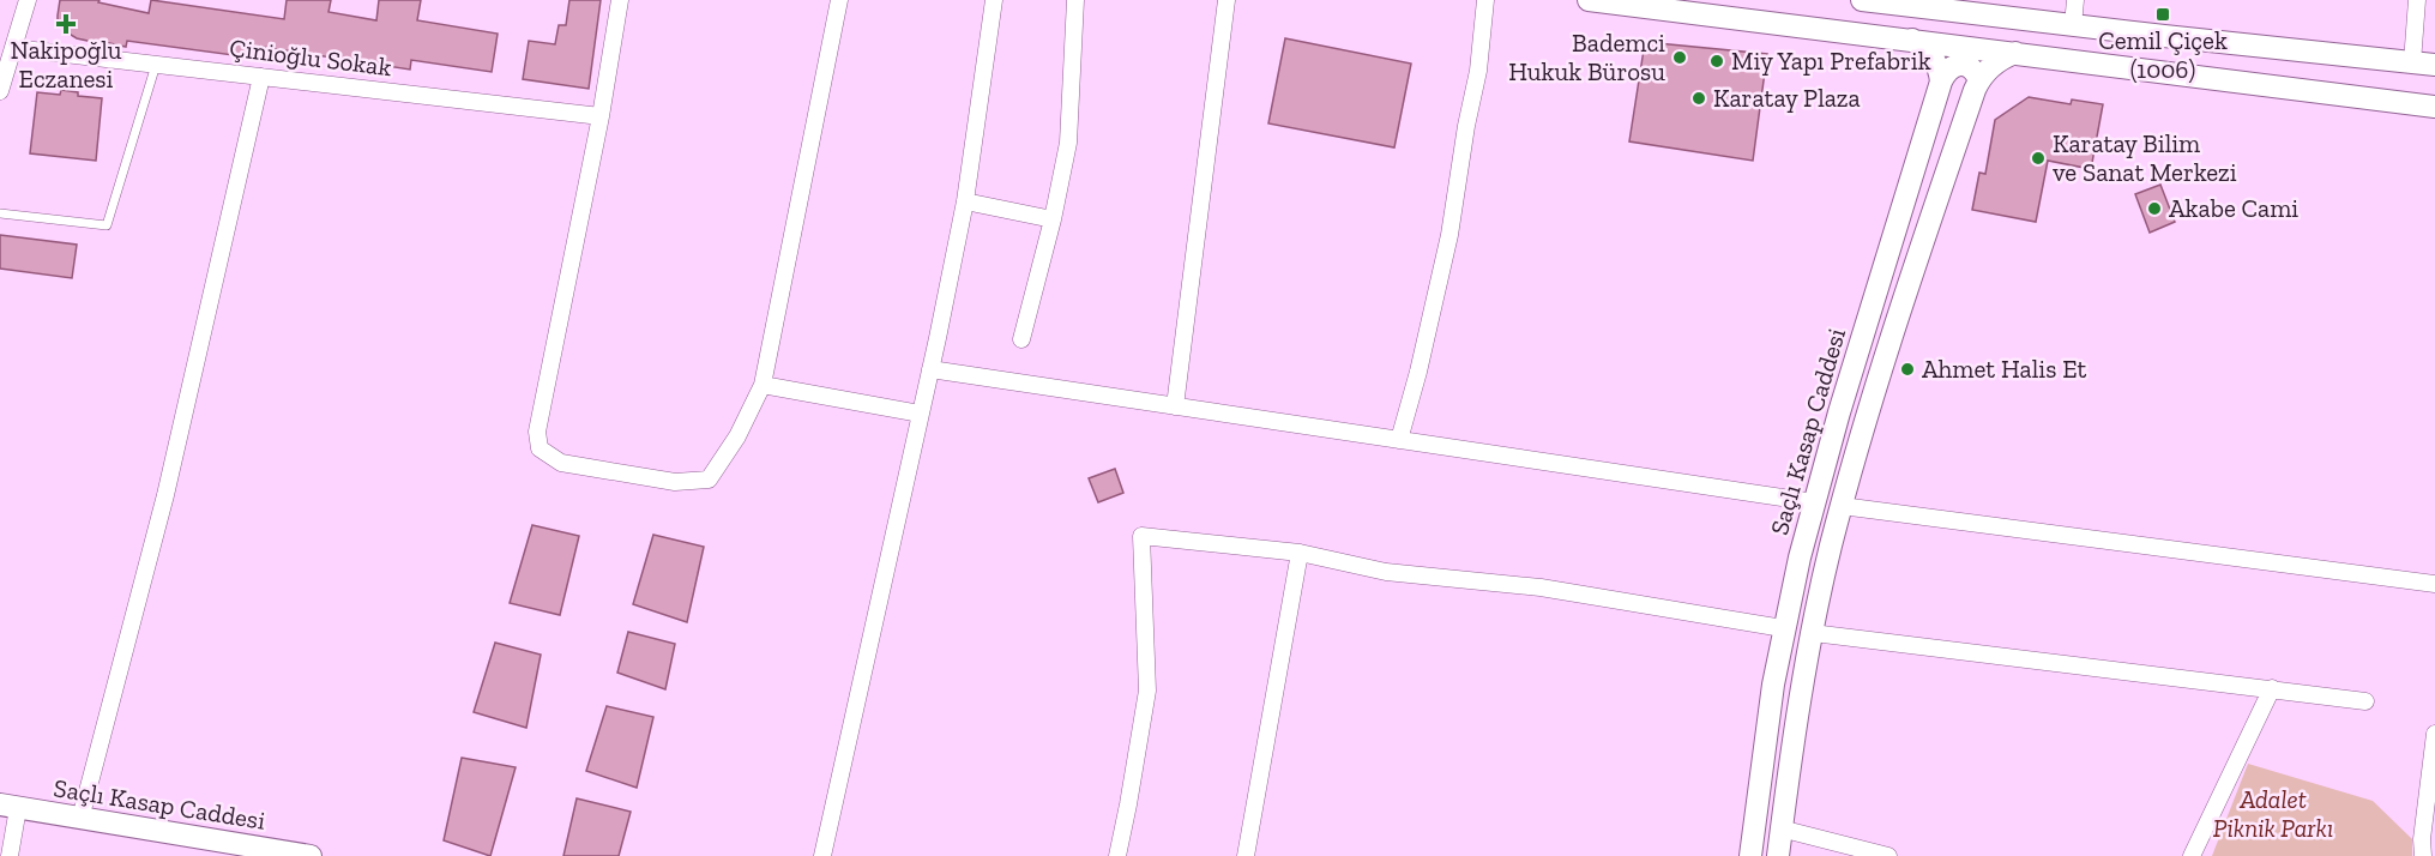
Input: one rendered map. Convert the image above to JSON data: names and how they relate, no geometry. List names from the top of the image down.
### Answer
{
  "streets": {
    "street": ["Çinioğlu Sokak", "Saçlı Kasap Caddesi"]
  },
  "parks": ["Adalet Piknik Parkı"],
  "places": {
    "transit": ["Cemil Çiçek (1006)"],
    "health": ["Nakipoğlu Eczanesi"],
    "other": [
      "Bademci Hukuk Bürosu",
      "Miy Yapı Prefabrik",
      "Karatay Plaza",
      "Karatay Bilim ve Sanat Merkezi",
      "Akabe Cami",
      "Ahmet Halis Et"
    ]
  }
}
